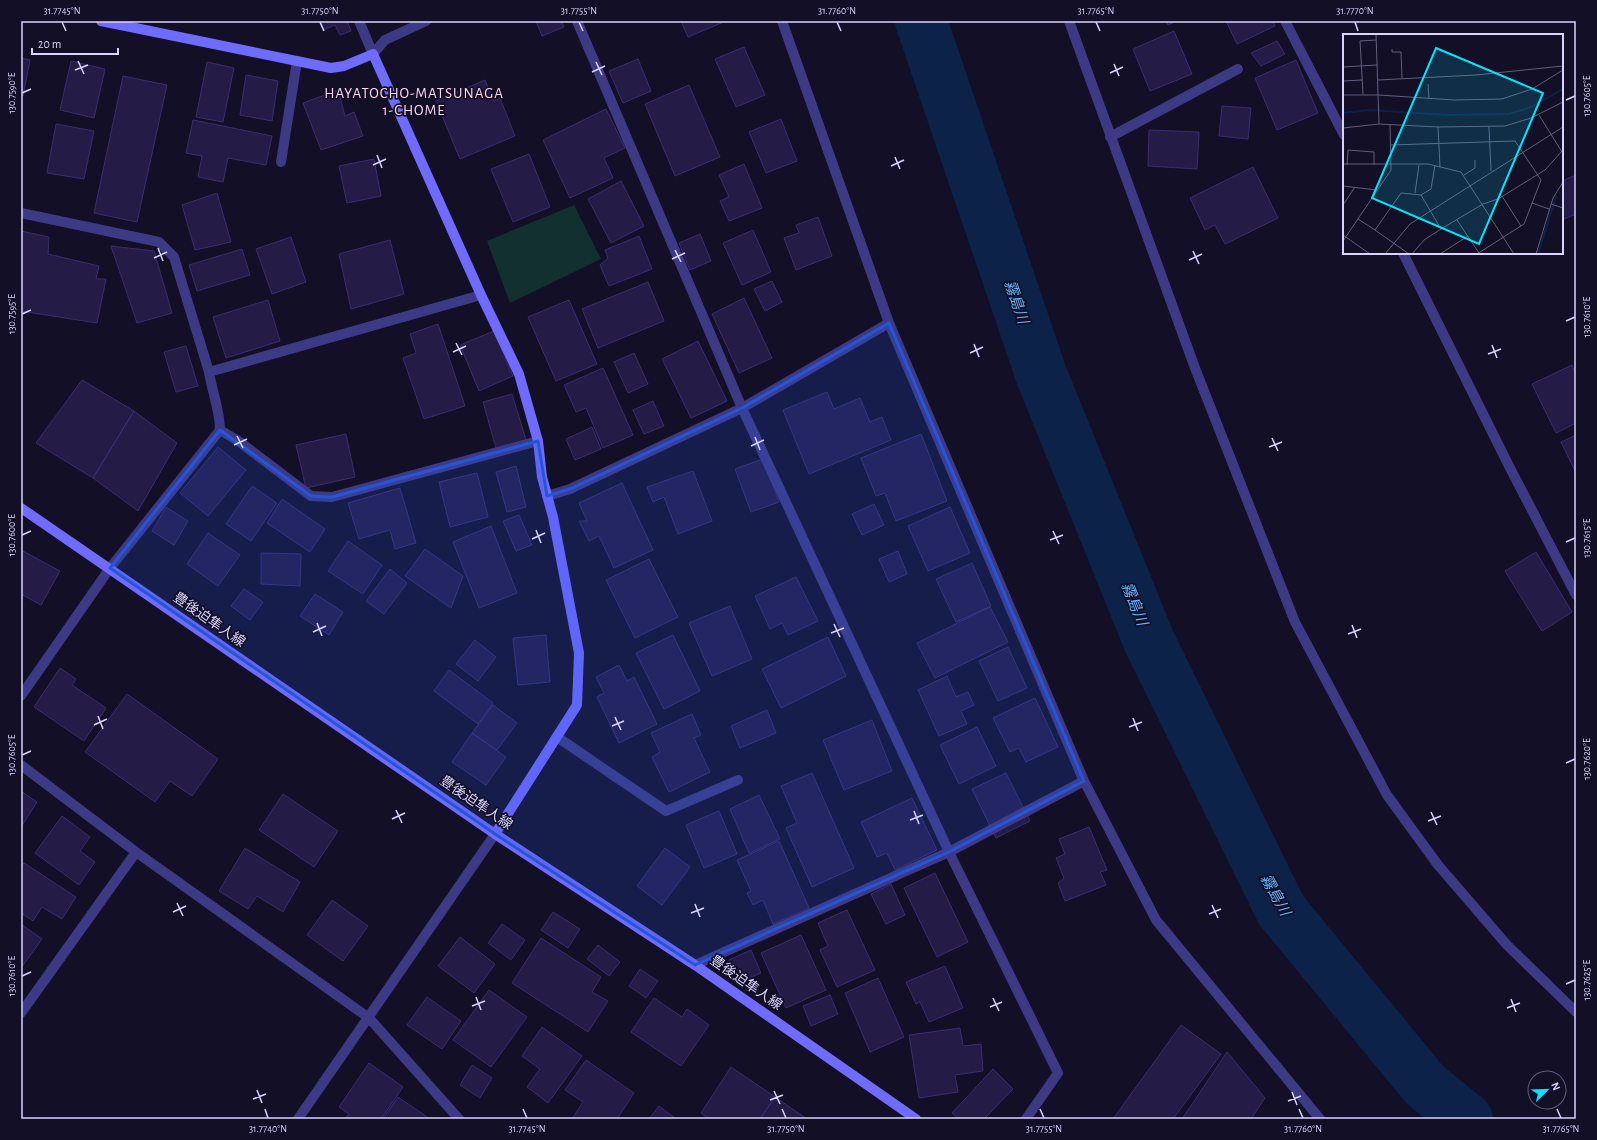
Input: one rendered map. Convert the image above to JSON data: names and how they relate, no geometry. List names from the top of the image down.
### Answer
{
  "streets": {
    "street": ["豊後迫隼人線"]
  },
  "districts": ["HAYATOCHO-MATSUNAGA 1-CHOME"],
  "water": ["霧島川"],
  "scale_bar": "20 m",
  "north": "top right",
  "coordinates": [
    "31.7745°N",
    "31.7750°N",
    "31.7755°N",
    "31.7760°N",
    "31.7765°N",
    "31.7770°N",
    "130.7590°E",
    "130.7605°E",
    "130.7595°E",
    "130.7610°E",
    "130.7600°E",
    "130.7615°E",
    "130.7620°E",
    "130.7625°E",
    "31.7740°N"
  ]
}
